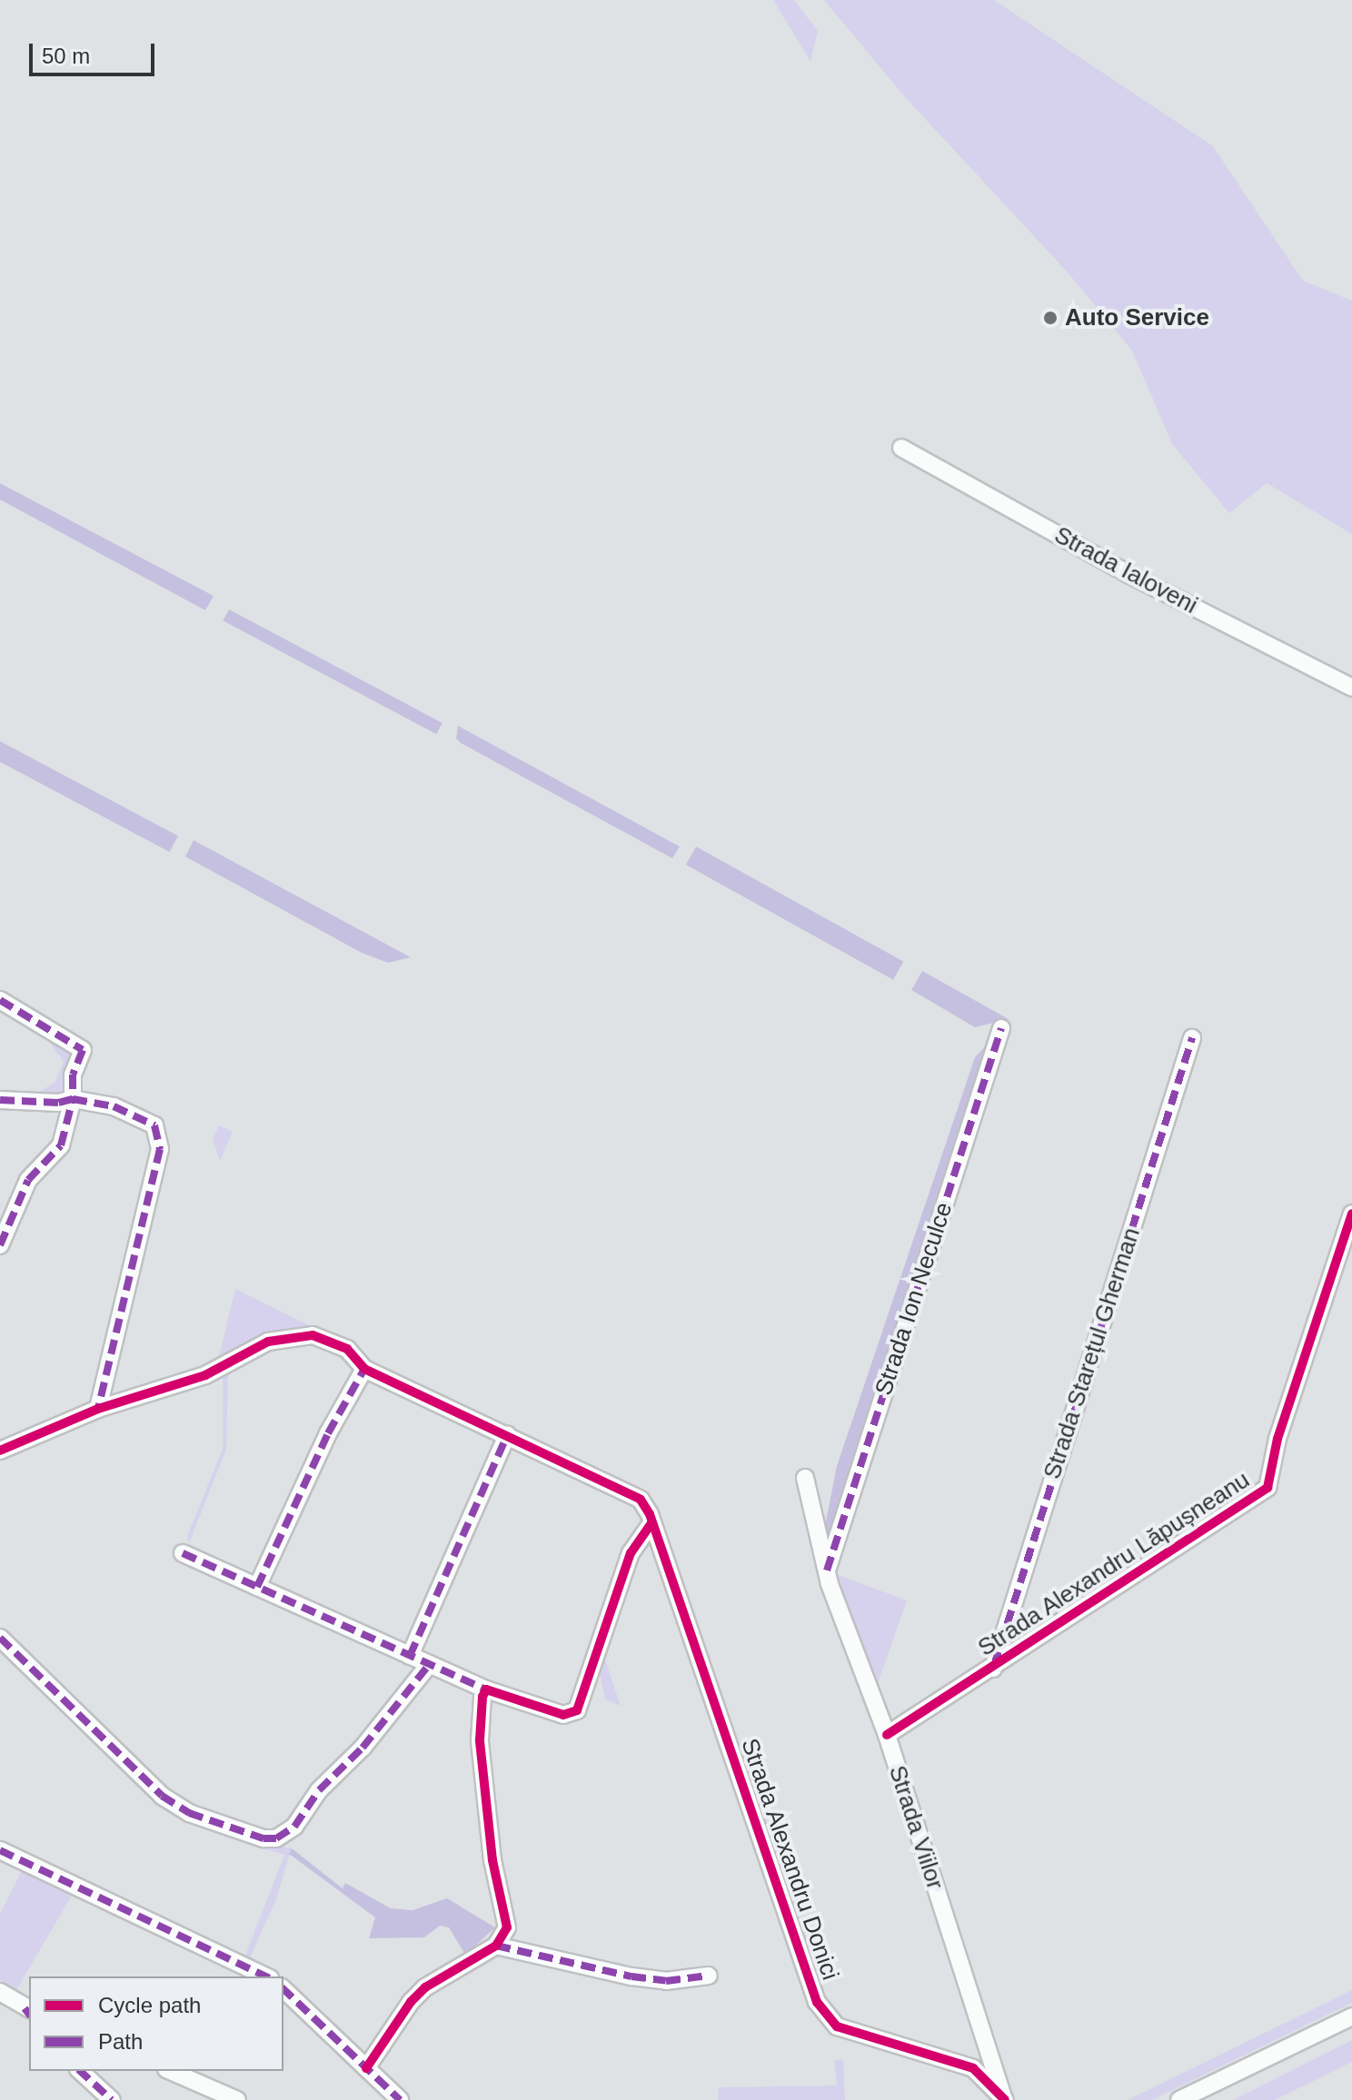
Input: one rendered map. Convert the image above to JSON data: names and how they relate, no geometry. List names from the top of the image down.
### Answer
{
  "streets": {
    "street": [
      "Strada Ialoveni",
      "Strada Ion Neculce",
      "Strada Starețul Gherman",
      "Strada Alexandru Lăpușneanu",
      "Strada Viilor",
      "Strada Alexandru Donici"
    ]
  },
  "crossings": [
    ["Strada Ion Neculce", "Strada Viilor"],
    ["Strada Starețul Gherman", "Strada Alexandru Lăpușneanu"],
    ["Strada Alexandru Lăpușneanu", "Strada Viilor"],
    ["Strada Viilor", "Strada Alexandru Donici"]
  ],
  "places": ["Auto Service"],
  "legend": ["Cycle path", "Path"],
  "scale_bar": "50 m"
}
